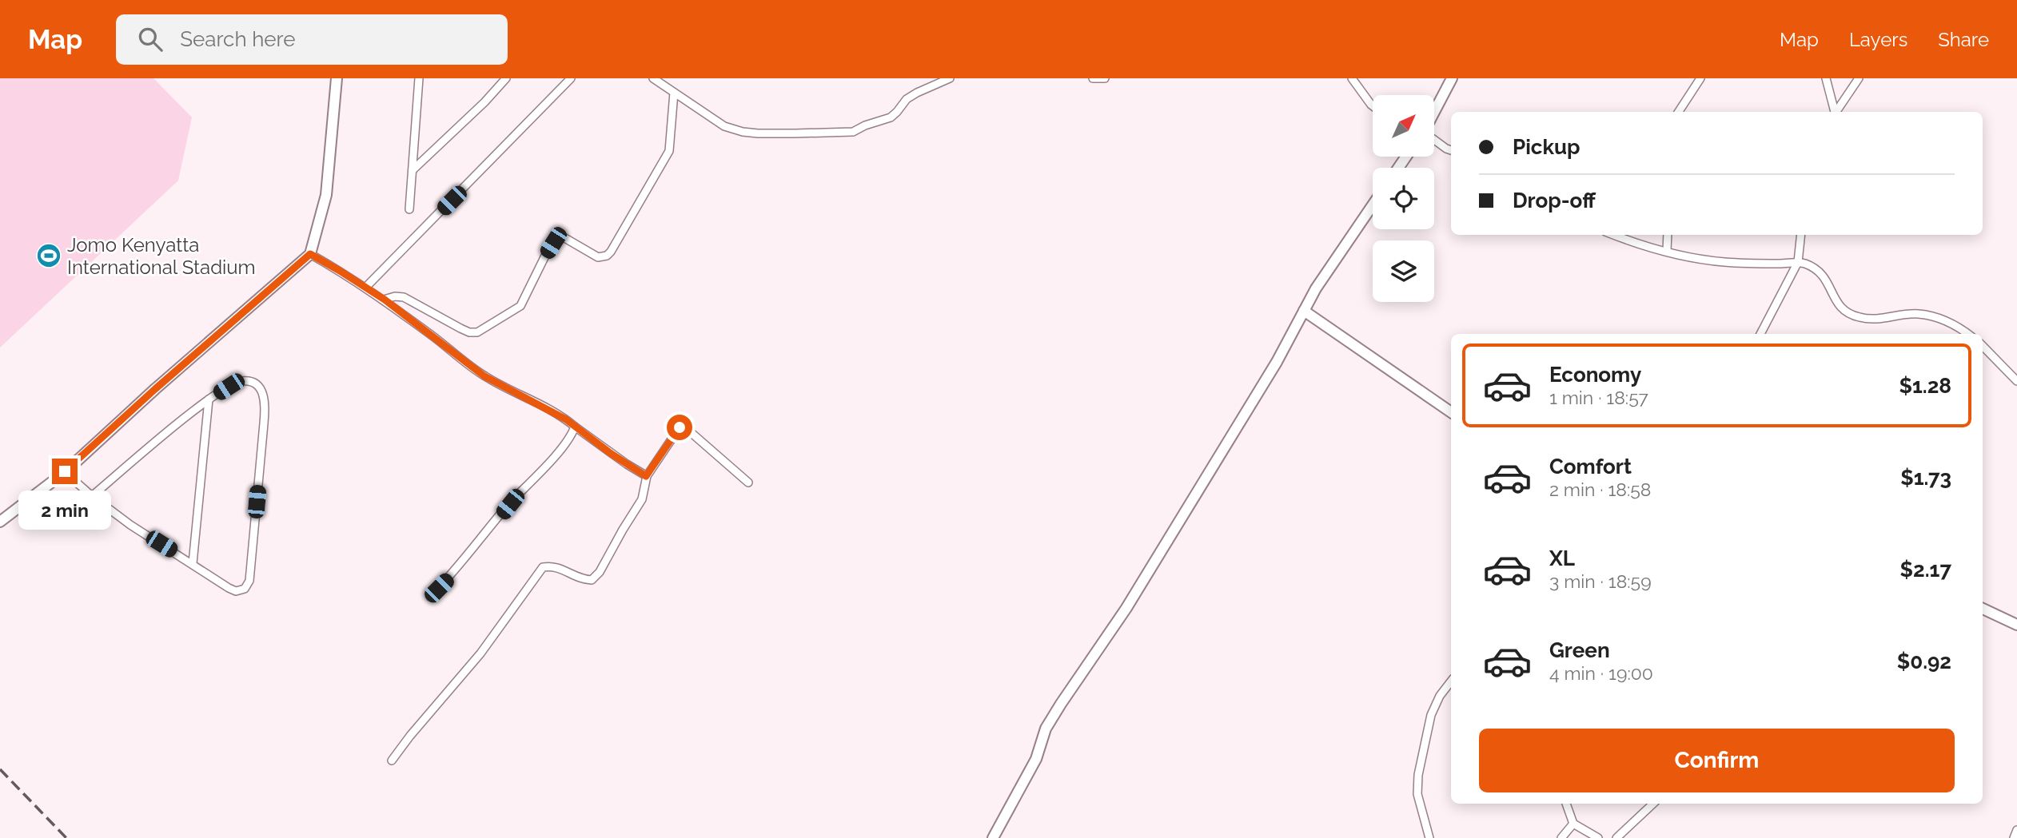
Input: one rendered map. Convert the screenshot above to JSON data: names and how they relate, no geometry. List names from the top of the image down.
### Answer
{
  "places": {
    "sports": ["Jomo Kenyatta International Stadium"]
  },
  "north": "top right",
  "page": {
    "header": "Map",
    "search": "Search here",
    "nav": ["Map", "Layers", "Share"],
    "banner": ["Pickup", "Drop-off"],
    "list": [
      {
        "name": "Economy",
        "note": "1 min · 18:57",
        "value": "$1.28"
      },
      {
        "name": "Comfort",
        "note": "2 min · 18:58",
        "value": "$1.73"
      },
      {
        "name": "XL",
        "note": "3 min · 18:59",
        "value": "$2.17"
      },
      {
        "name": "Green",
        "note": "4 min · 19:00",
        "value": "$0.92"
      }
    ],
    "bubble": "2 min",
    "buttons": "Confirm"
  }
}
